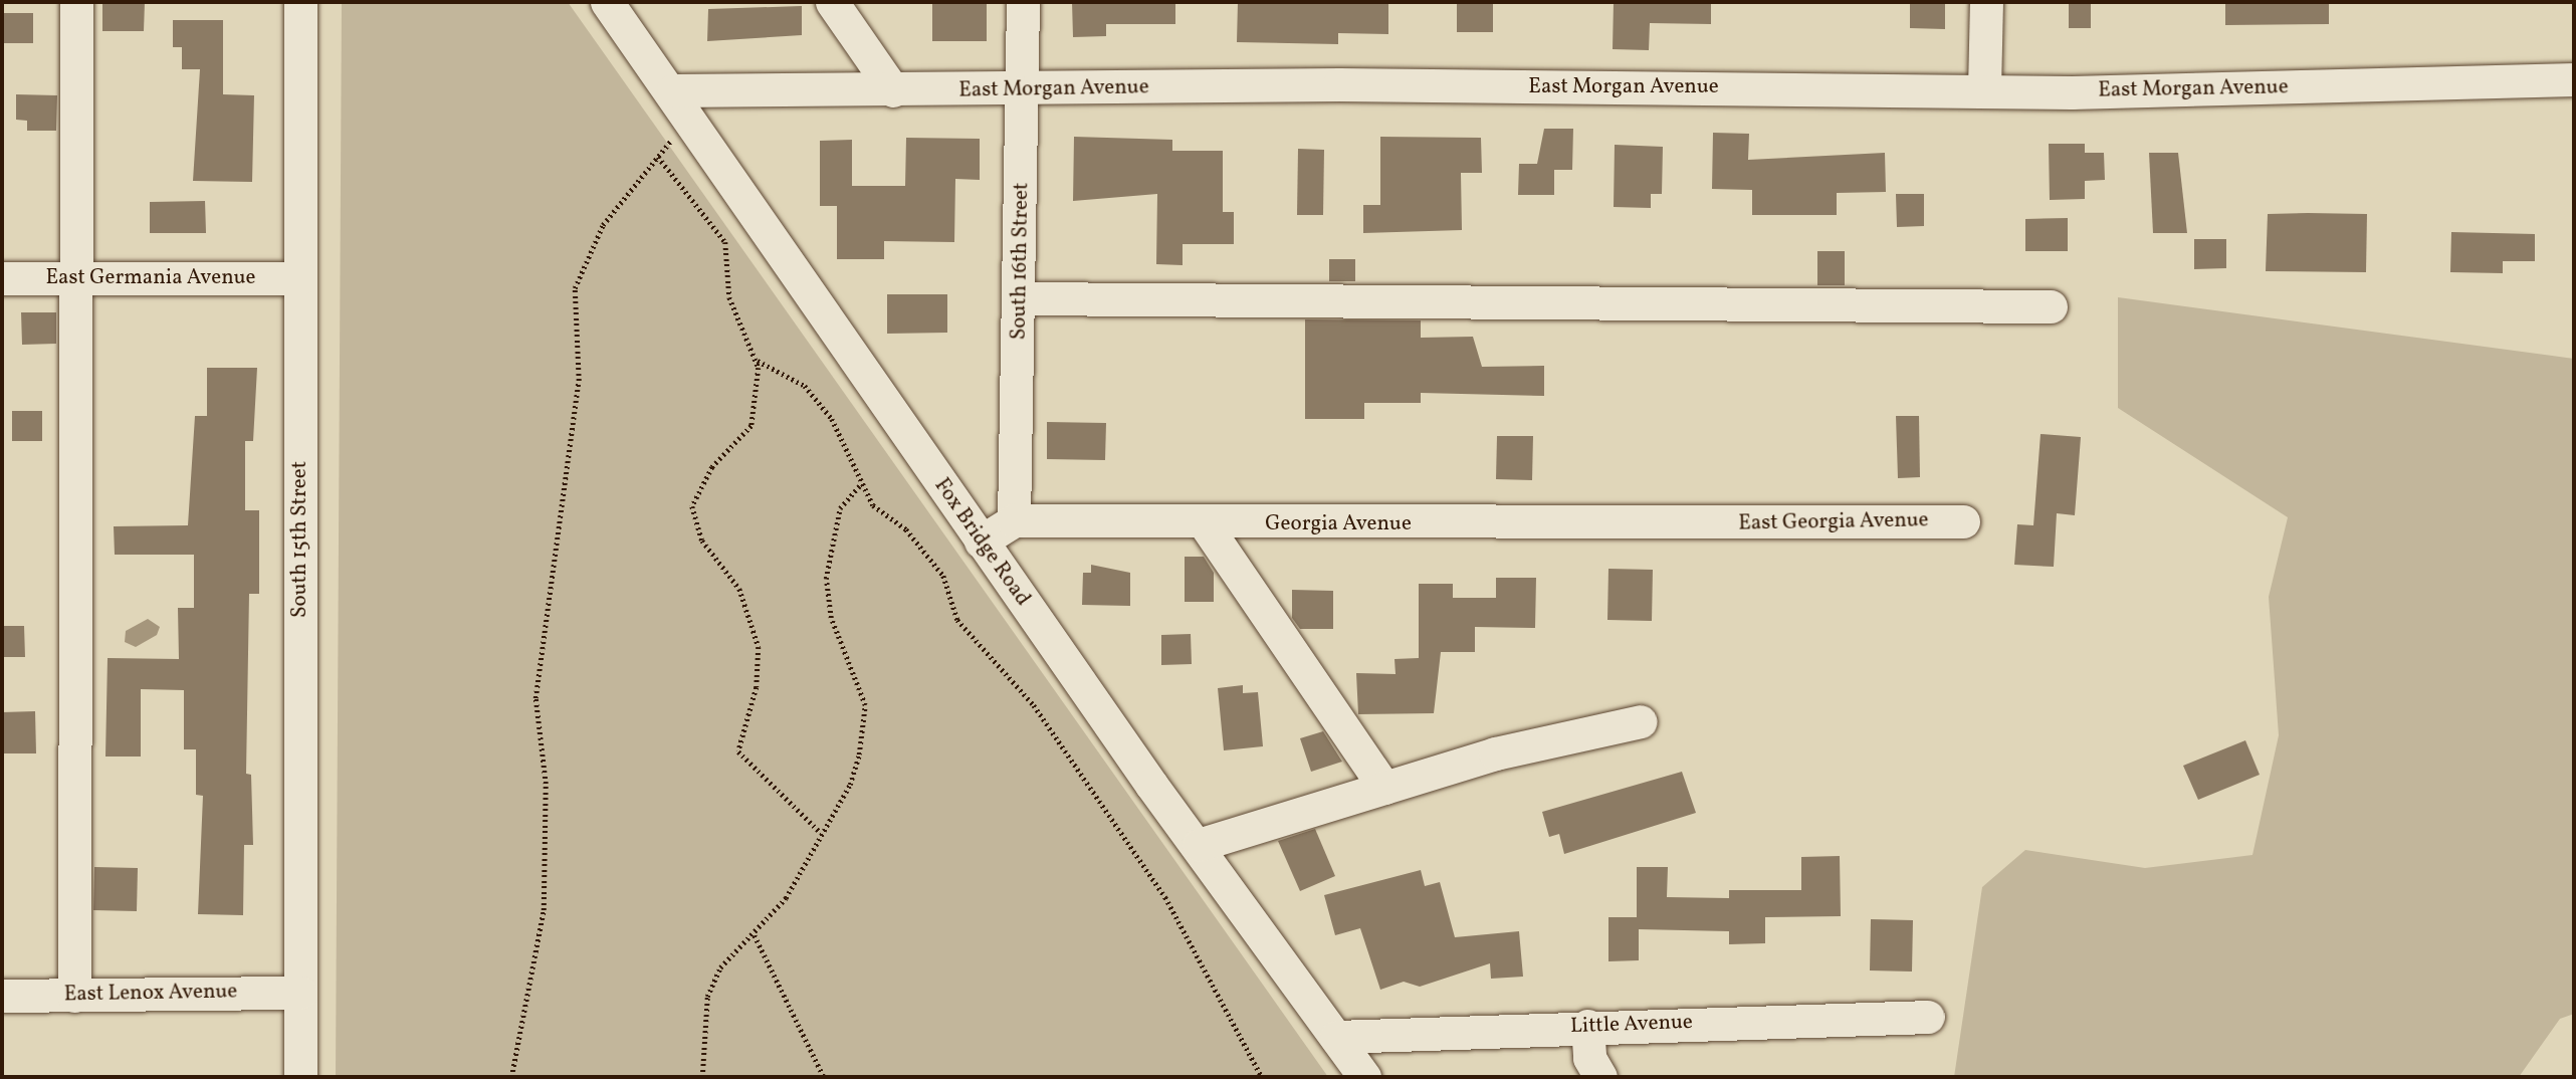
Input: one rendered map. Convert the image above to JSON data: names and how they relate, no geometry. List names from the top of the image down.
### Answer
{
  "streets": {
    "street": [
      "East Morgan Avenue",
      "South 16th Street",
      "East Germania Avenue",
      "East Georgia Avenue",
      "Georgia Avenue",
      "South 15th Street",
      "Fox Bridge Road",
      "East Lenox Avenue",
      "Little Avenue"
    ]
  },
  "crossings": [
    ["East Morgan Avenue", "South 16th Street"],
    ["East Morgan Avenue", "Fox Bridge Road"],
    ["South 16th Street", "Georgia Avenue"],
    ["East Germania Avenue", "South 15th Street"],
    ["East Georgia Avenue", "Georgia Avenue"],
    ["South 15th Street", "East Lenox Avenue"],
    ["Fox Bridge Road", "Little Avenue"]
  ]
}
